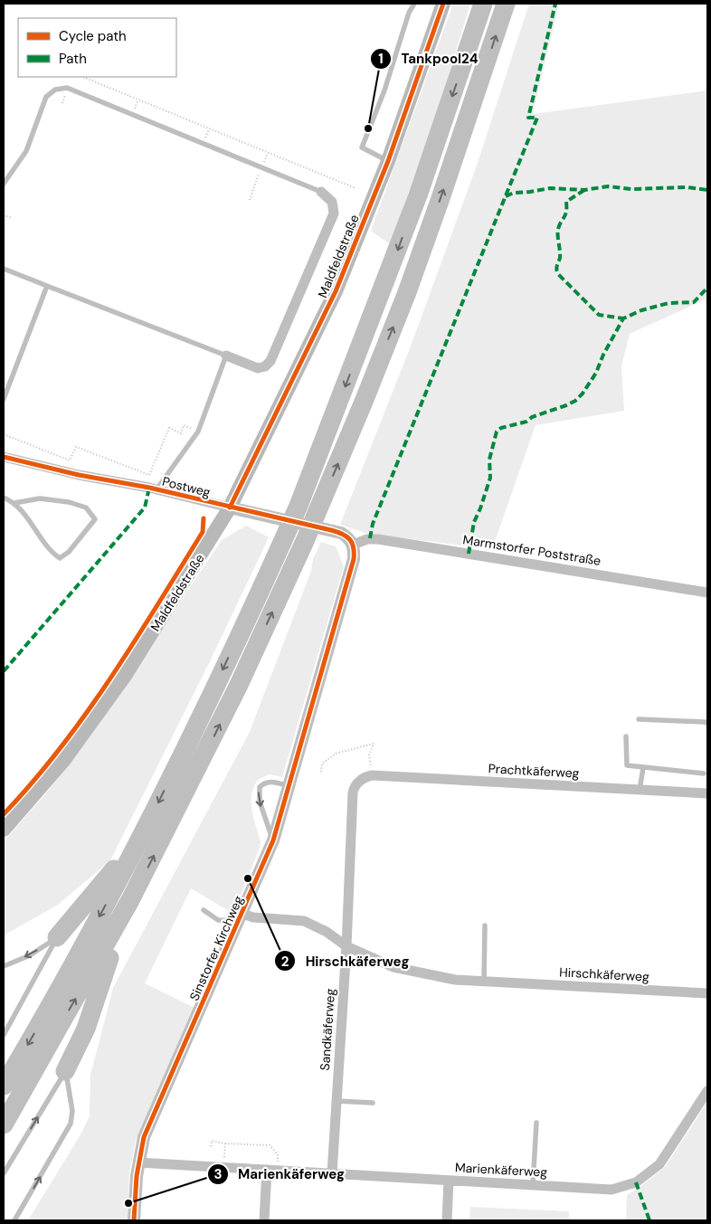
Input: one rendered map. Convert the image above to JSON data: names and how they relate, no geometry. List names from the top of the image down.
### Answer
{
  "streets": {
    "main road": ["Maldfeldstraße"],
    "street": [
      "Postweg",
      "Marmstorfer Poststraße",
      "Prachtkäferweg",
      "Sinstorfer Kirchweg",
      "Hirschkäferweg",
      "Sandkäferweg",
      "Marienkäferweg"
    ]
  },
  "crossings": [
    ["Maldfeldstraße", "Postweg"],
    ["Postweg", "Marmstorfer Poststraße"],
    ["Postweg", "Sinstorfer Kirchweg"],
    ["Marmstorfer Poststraße", "Sinstorfer Kirchweg"],
    ["Prachtkäferweg", "Sandkäferweg"],
    ["Sinstorfer Kirchweg", "Hirschkäferweg"],
    ["Sinstorfer Kirchweg", "Marienkäferweg"],
    ["Hirschkäferweg", "Sandkäferweg"],
    ["Sandkäferweg", "Marienkäferweg"]
  ],
  "places": ["Tankpool24", "Hirschkäferweg", "Marienkäferweg"],
  "legend": ["Cycle path", "Path"]
}
